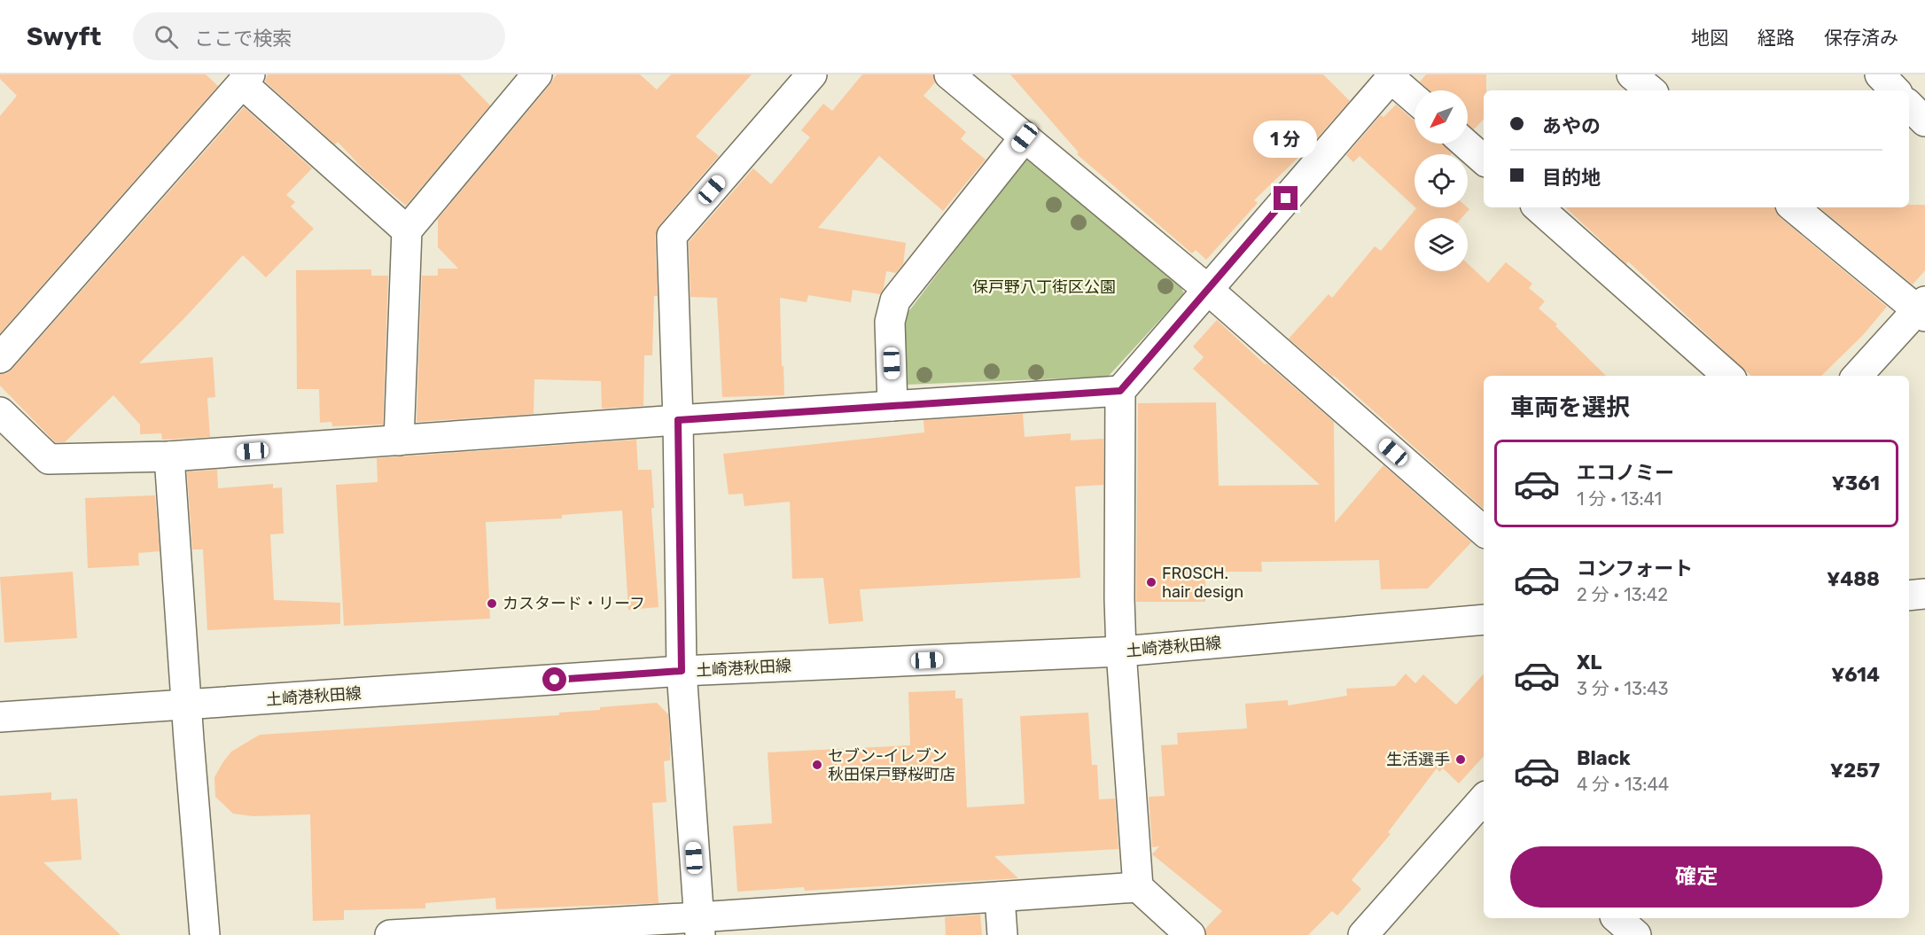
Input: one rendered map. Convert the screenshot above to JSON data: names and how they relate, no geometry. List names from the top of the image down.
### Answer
{
  "streets": {
    "street": ["土崎港秋田線"]
  },
  "parks": ["保戸野八丁街区公園"],
  "places": [
    "FROSCH. hair design",
    "カスタード・リーフ",
    "生活選手",
    "セブン-イレブン 秋田保戸野桜町店"
  ],
  "north": "bottom left",
  "page": {
    "header": "Swyft",
    "search": "ここで検索",
    "nav": ["地図", "経路", "保存済み"],
    "banner": ["あやの", "目的地"],
    "bubble": "1 分",
    "heading": "車両を選択",
    "list": [
      {
        "name": "エコノミー",
        "note": "1 分 · 13:41",
        "value": "¥361"
      },
      {
        "name": "コンフォート",
        "note": "2 分 · 13:42",
        "value": "¥488"
      },
      {
        "name": "XL",
        "note": "3 分 · 13:43",
        "value": "¥614"
      },
      {
        "name": "Black",
        "note": "4 分 · 13:44",
        "value": "¥257"
      }
    ],
    "buttons": "確定"
  }
}
